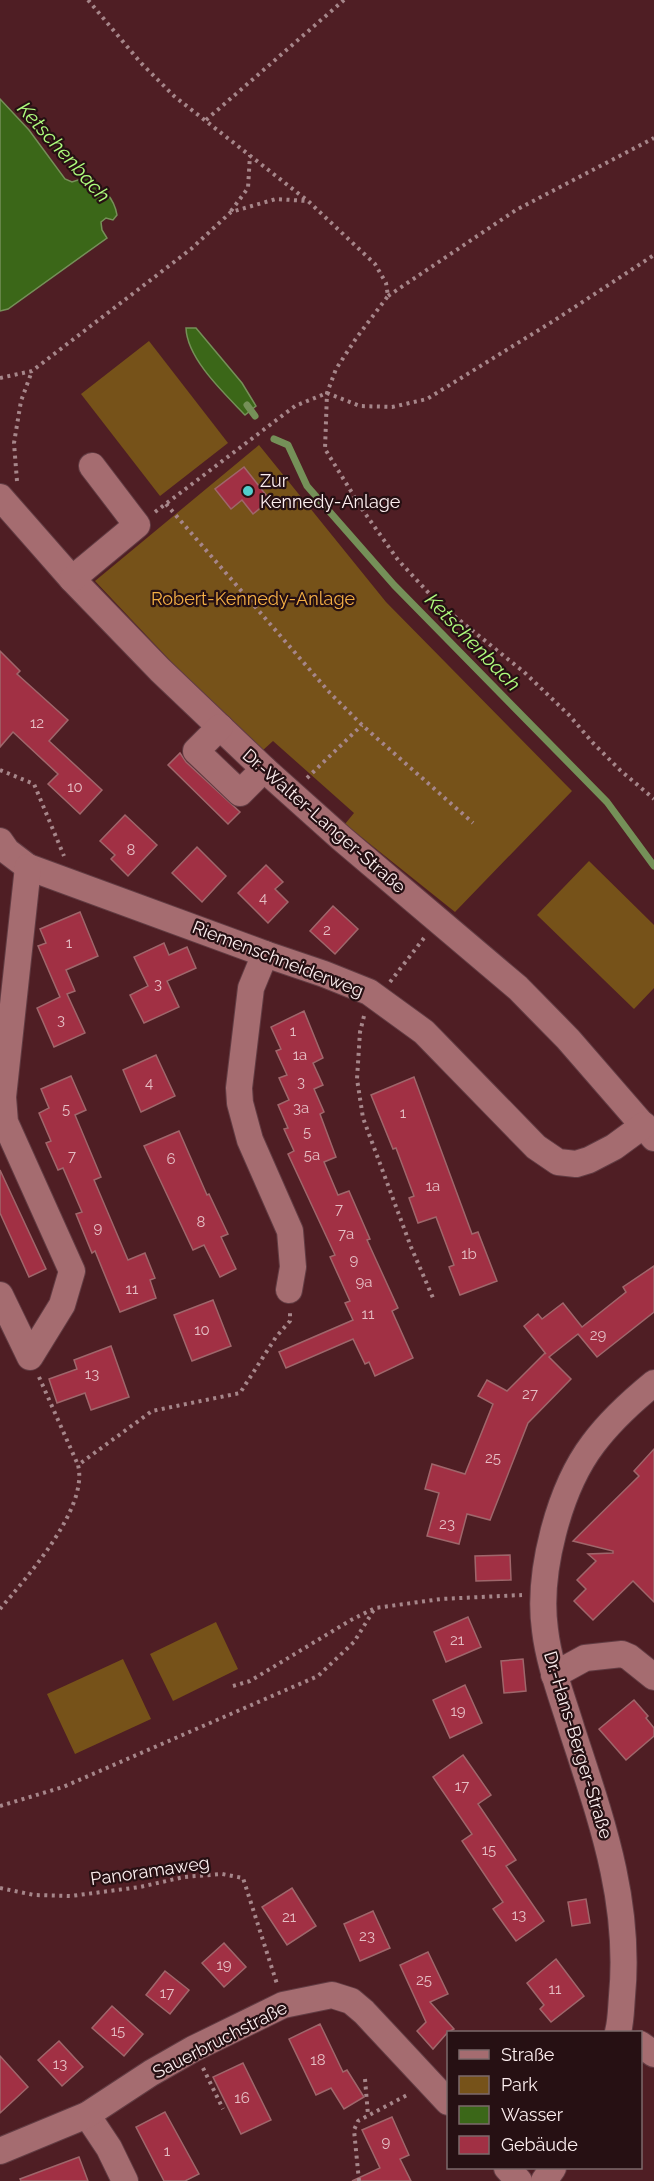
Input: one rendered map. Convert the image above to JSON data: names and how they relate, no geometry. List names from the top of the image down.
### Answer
{
  "streets": {
    "street": [
      "Dr.-Walter-Langer-Straße",
      "Riemenschneiderweg",
      "Dr.-Hans-Berger-Straße",
      "Sauerbruchstraße"
    ],
    "path": ["Panoramaweg"]
  },
  "crossings": [
    ["Dr.-Walter-Langer-Straße", "Riemenschneiderweg"],
    ["Panoramaweg", "Sauerbruchstraße"]
  ],
  "water": ["Ketschenbach"],
  "parks": ["Robert-Kennedy-Anlage"],
  "places": ["Zur Kennedy-Anlage"],
  "house_numbers": [
    "12",
    "10",
    "8",
    "4",
    "2",
    "1",
    "3",
    "3",
    "1",
    "1a",
    "3",
    "4",
    "3a",
    "5",
    "1",
    "5",
    "5a",
    "7",
    "6",
    "1a",
    "7",
    "8",
    "9",
    "7a",
    "1b",
    "9",
    "9a",
    "11",
    "11",
    "10",
    "29",
    "13",
    "27",
    "25",
    "23",
    "21",
    "19",
    "17",
    "15",
    "13",
    "21",
    "23",
    "19",
    "25",
    "11",
    "17",
    "15",
    "18",
    "13",
    "16",
    "9",
    "1"
  ],
  "legend": [
    "Straße",
    "Park",
    "Wasser",
    "Gebäude"
  ]
}
